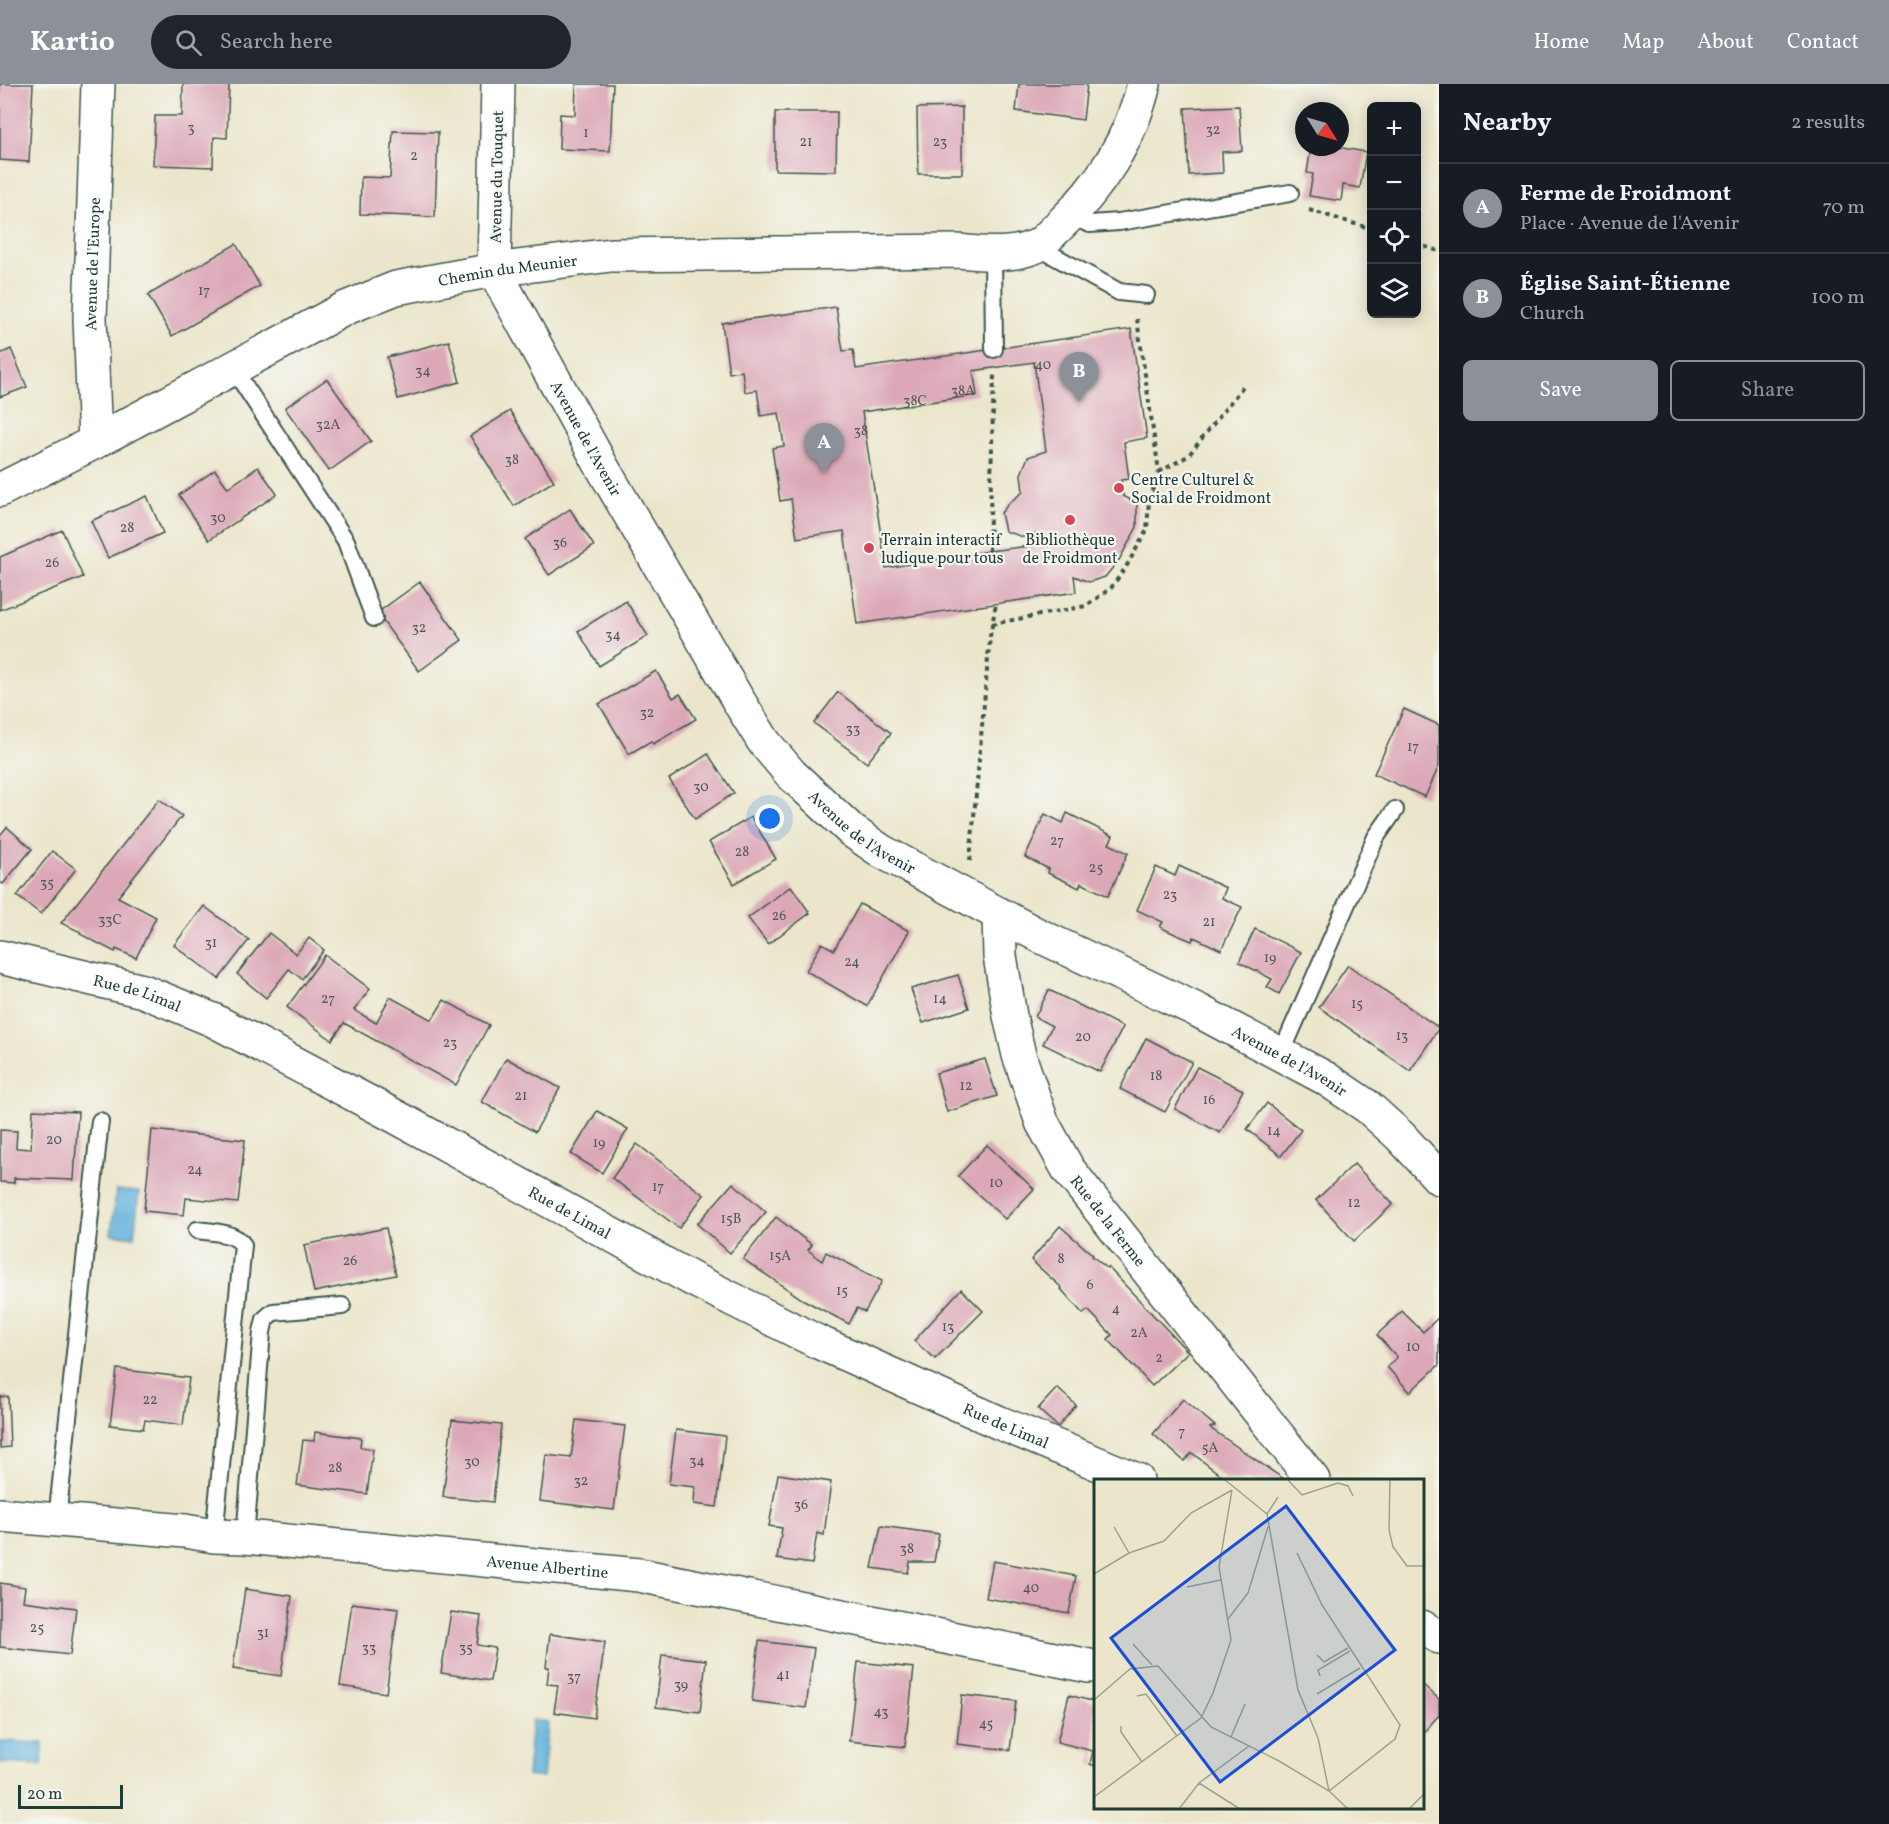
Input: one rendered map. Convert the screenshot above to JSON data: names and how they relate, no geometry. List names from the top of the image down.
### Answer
{
  "streets": {
    "street": [
      "Avenue du Touquet",
      "Avenue de l'Europe",
      "Chemin du Meunier",
      "Avenue de l'Avenir",
      "Rue de Limal",
      "Rue de la Ferme",
      "Avenue Albertine"
    ]
  },
  "crossings": [
    ["Avenue du Touquet", "Chemin du Meunier"],
    ["Avenue du Touquet", "Avenue de l'Avenir"],
    ["Avenue de l'Europe", "Chemin du Meunier"],
    ["Chemin du Meunier", "Avenue de l'Avenir"],
    ["Avenue de l'Avenir", "Rue de la Ferme"]
  ],
  "places": ["Centre Culturel & Social de Froidmont", "Bibliothèque de Froidmont", "Terrain interactif ludique pour tous"],
  "house_numbers": [
    "3",
    "32",
    "1",
    "21",
    "23",
    "2",
    "17",
    "40",
    "34",
    "38A",
    "38C",
    "32A",
    "38",
    "38",
    "30",
    "28",
    "36",
    "26",
    "32",
    "34",
    "32",
    "33",
    "17",
    "30",
    "27",
    "28",
    "25",
    "35",
    "23",
    "26",
    "33C",
    "21",
    "31",
    "19",
    "24",
    "27",
    "14",
    "15",
    "13",
    "20",
    "23",
    "18",
    "12",
    "21",
    "16",
    "14",
    "20",
    "19",
    "24",
    "10",
    "17",
    "12",
    "15B",
    "15A",
    "8",
    "26",
    "6",
    "15",
    "4",
    "13",
    "2A",
    "10",
    "2",
    "22",
    "7",
    "5A",
    "34",
    "30",
    "28",
    "32",
    "36",
    "38",
    "40",
    "25",
    "31",
    "33",
    "35",
    "41",
    "37",
    "39",
    "43",
    "45"
  ],
  "scale_bar": "20 m",
  "north": "bottom right",
  "page": {
    "header": "Kartio",
    "search": "Search here",
    "nav": [
      "Home",
      "Map",
      "About",
      "Contact"
    ],
    "heading": ["Nearby", "2 results"],
    "map_buttons": ["+", "−"],
    "list": [
      {
        "mark": "A",
        "name": "Ferme de Froidmont",
        "note": "Place · Avenue de l'Avenir",
        "value": "70 m"
      },
      {
        "mark": "B",
        "name": "Église Saint-Étienne",
        "note": "Church",
        "value": "100 m"
      }
    ],
    "buttons": ["Save", "Share"],
    "pins": ["B", "A"],
    "scale": "20 m"
  }
}
